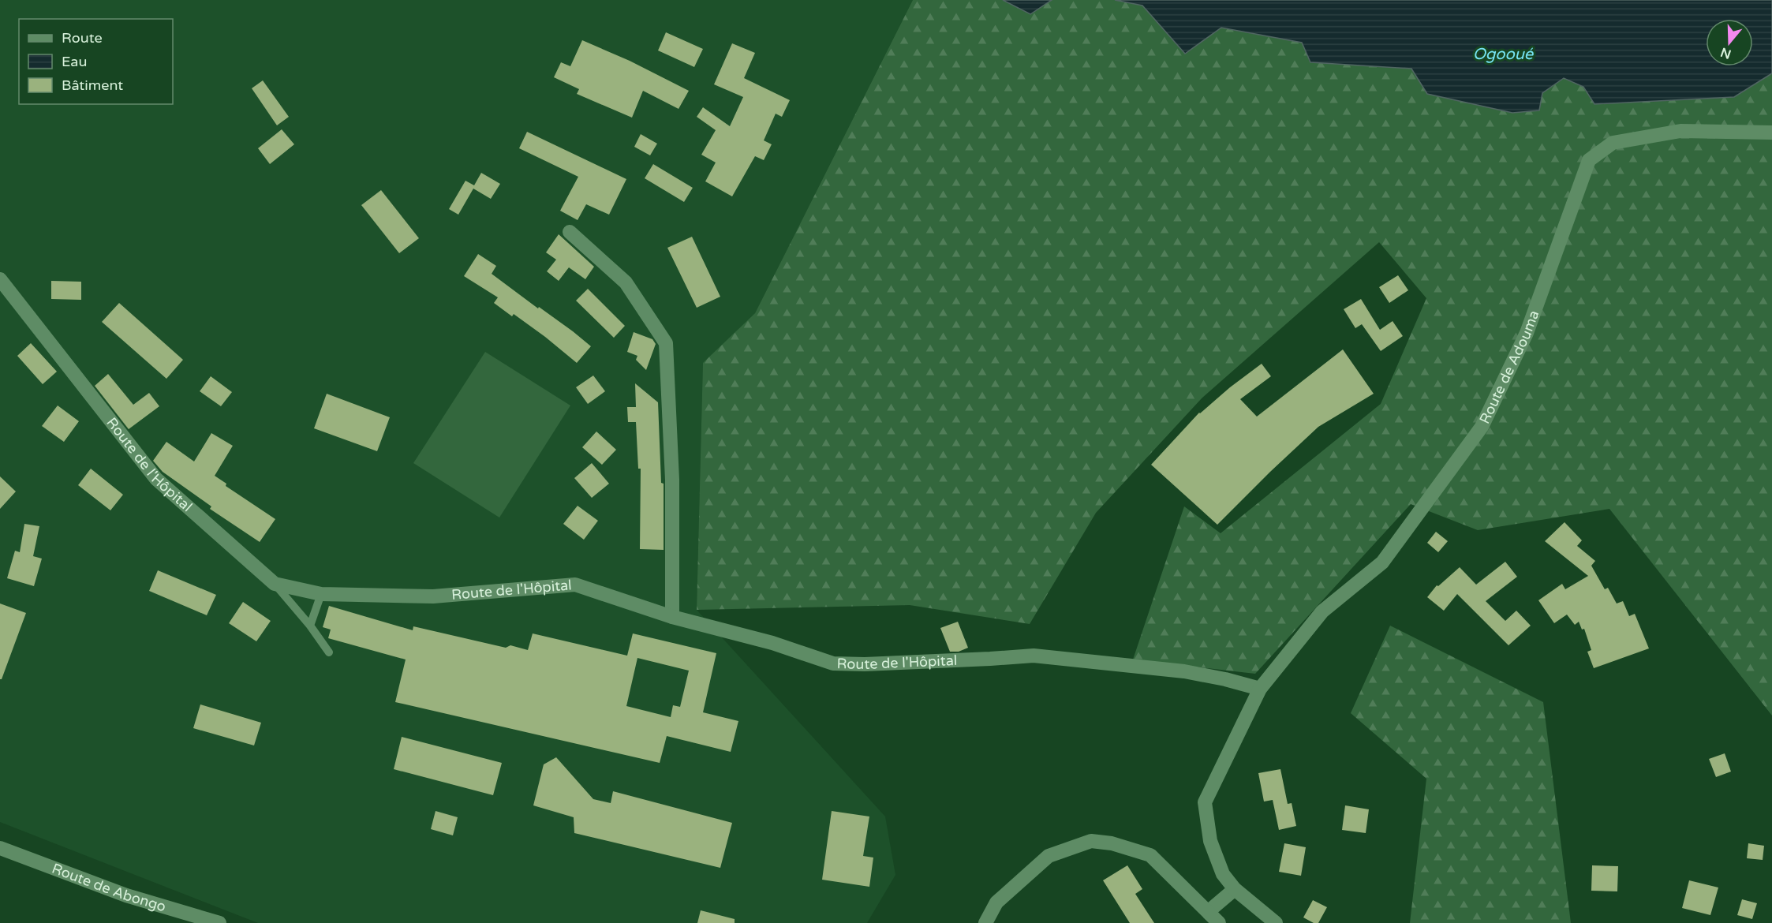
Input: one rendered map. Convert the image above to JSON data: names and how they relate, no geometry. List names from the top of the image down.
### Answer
{
  "streets": {
    "street": ["Route de Adouma", "Route de l'Hôpital", "Route de Abongo"]
  },
  "crossings": [
    ["Route de Adouma", "Route de l'Hôpital"]
  ],
  "water": ["Ogooué"],
  "legend": ["Route", "Eau", "Bâtiment"],
  "north": "bottom"
}
